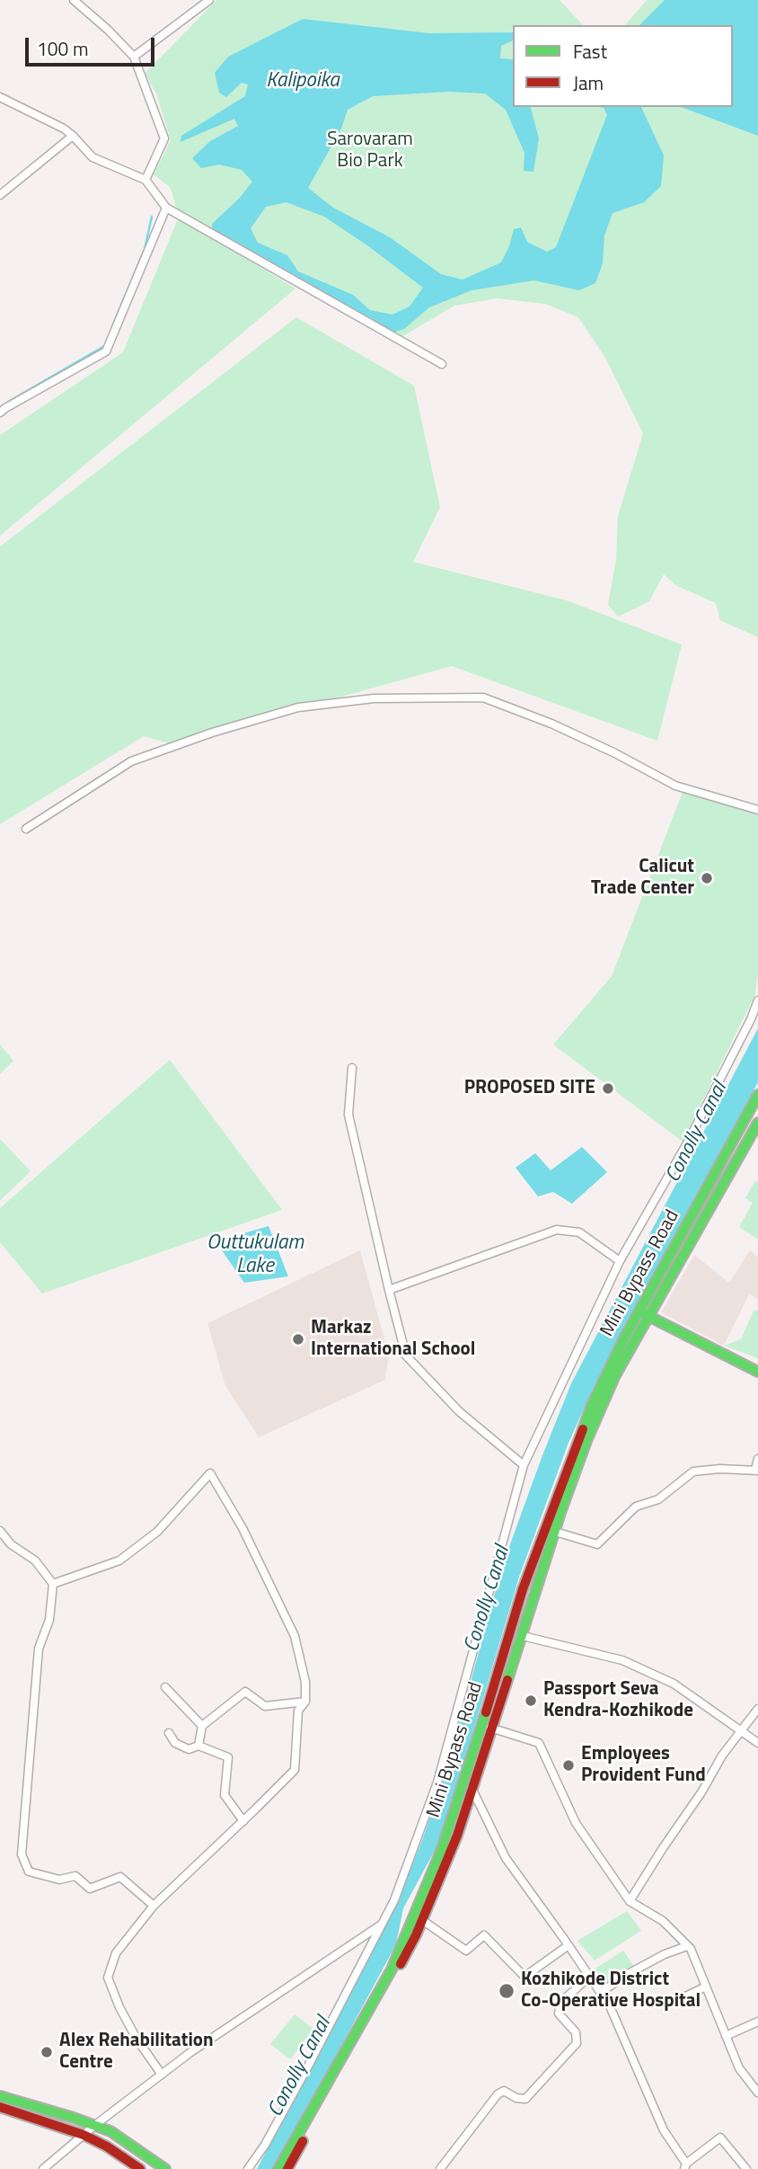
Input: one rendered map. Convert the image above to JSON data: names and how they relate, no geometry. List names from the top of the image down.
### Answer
{
  "streets": {
    "main road": ["Mini Bypass Road"]
  },
  "water": ["Kalipoika", "Conolly Canal", "Outtukulam Lake"],
  "parks": ["Sarovaram Bio Park"],
  "places": [
    "Calicut Trade Center",
    "PROPOSED SITE",
    "Markaz International School",
    "Passport Seva Kendra-Kozhikode",
    "Employees Provident Fund",
    "Kozhikode District Co-Operative Hospital",
    "Alex Rehabilitation Centre"
  ],
  "legend": ["Fast", "Jam"],
  "scale_bar": "100 m"
}
